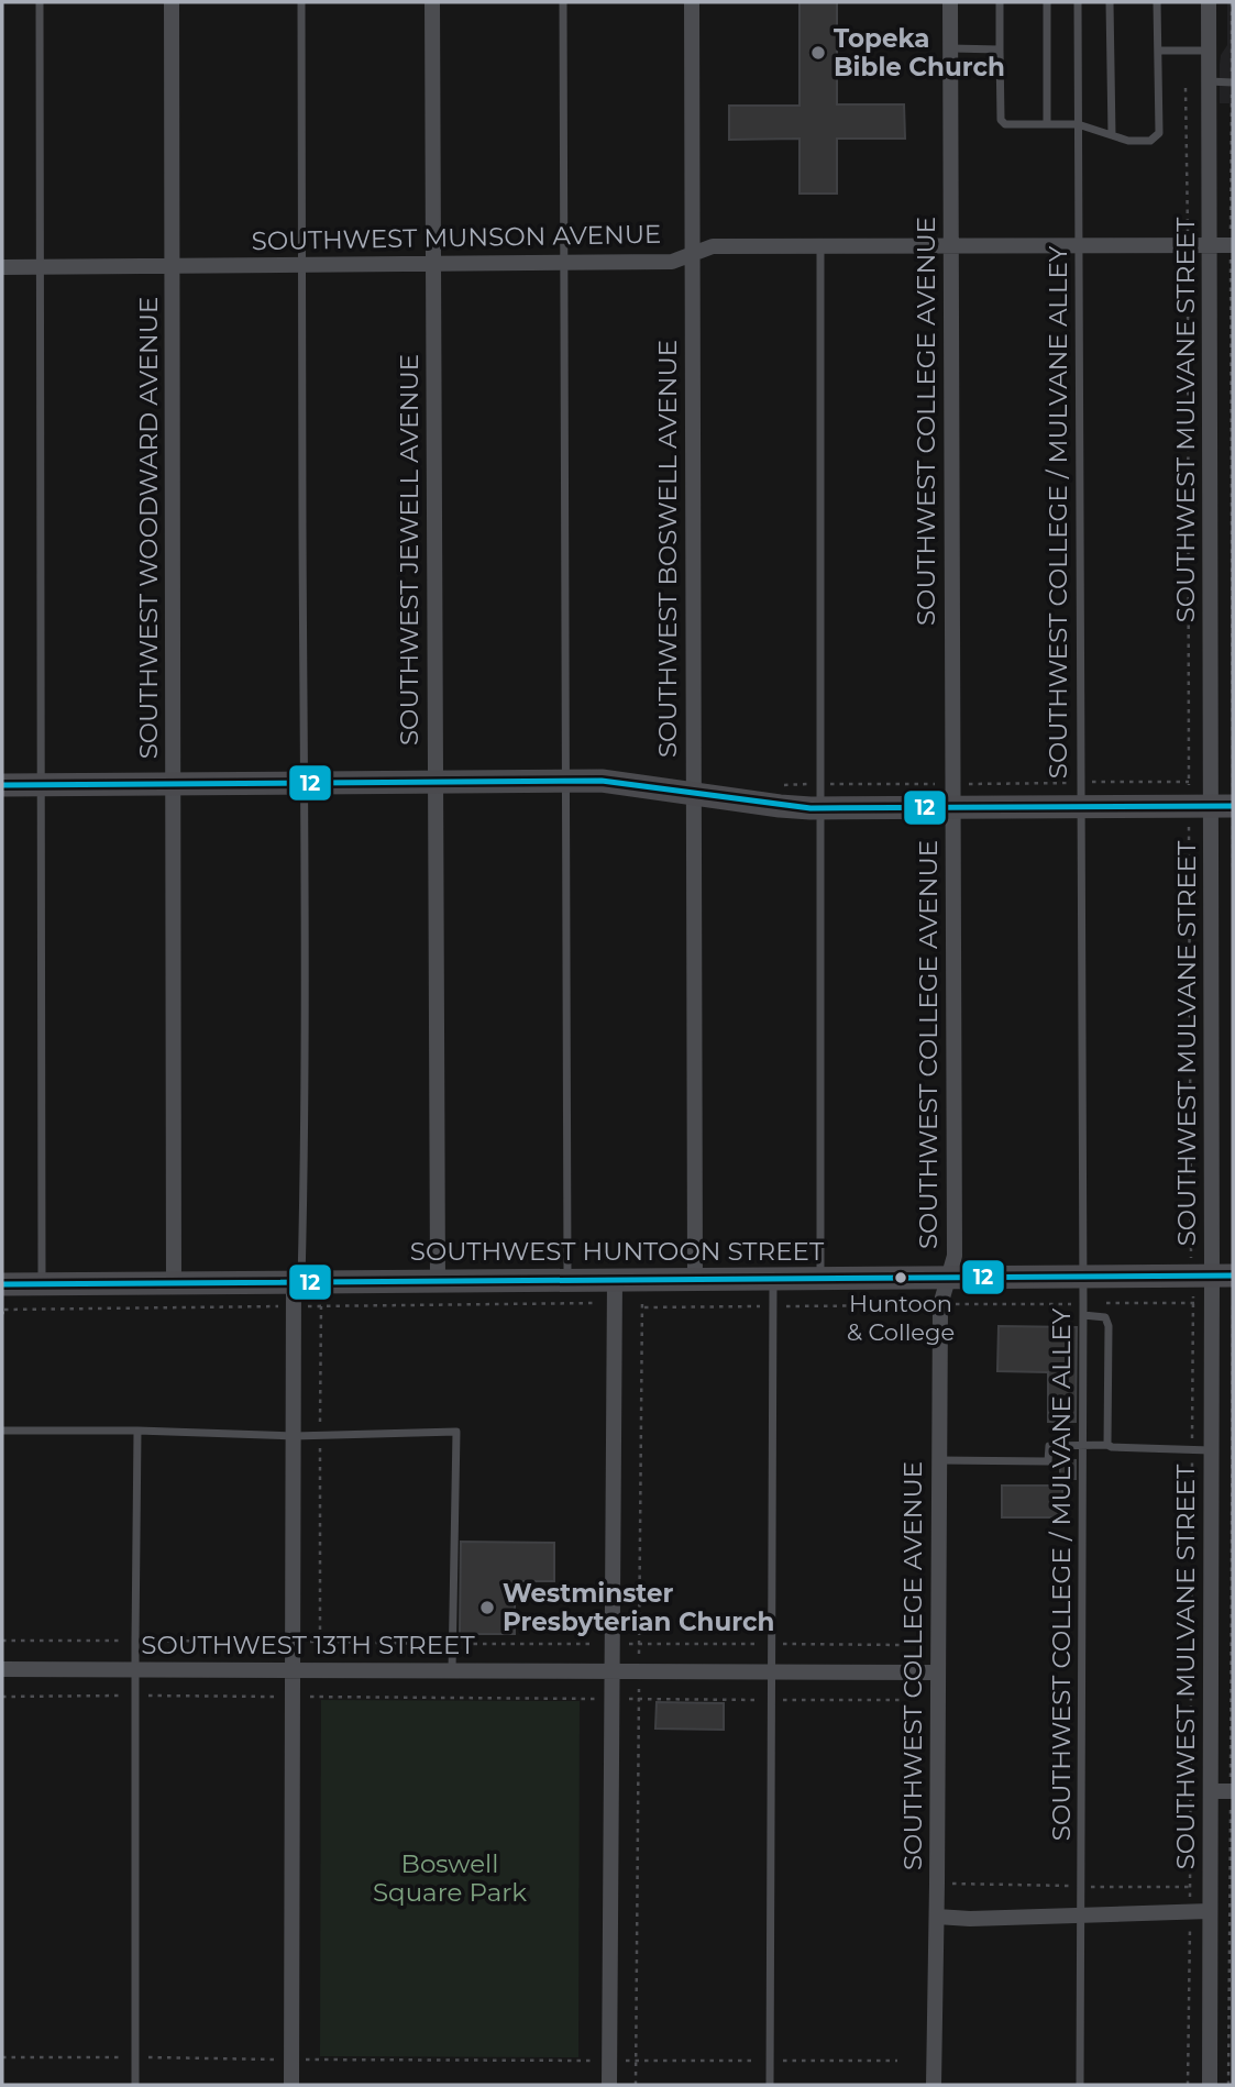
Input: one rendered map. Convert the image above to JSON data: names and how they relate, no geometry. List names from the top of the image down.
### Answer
{
  "streets": {
    "main road": ["SOUTHWEST HUNTOON STREET"],
    "street": [
      "SOUTHWEST MUNSON AVENUE",
      "SOUTHWEST MULVANE STREET",
      "SOUTHWEST COLLEGE AVENUE",
      "SOUTHWEST WOODWARD AVENUE",
      "SOUTHWEST BOSWELL AVENUE",
      "SOUTHWEST JEWELL AVENUE",
      "SOUTHWEST 13TH STREET"
    ],
    "lane": ["SOUTHWEST COLLEGE / MULVANE ALLEY"]
  },
  "crossings": [
    ["SOUTHWEST MUNSON AVENUE", "SOUTHWEST MULVANE STREET"],
    ["SOUTHWEST MUNSON AVENUE", "SOUTHWEST COLLEGE AVENUE"],
    ["SOUTHWEST MUNSON AVENUE", "SOUTHWEST COLLEGE / MULVANE ALLEY"],
    ["SOUTHWEST MUNSON AVENUE", "SOUTHWEST WOODWARD AVENUE"],
    ["SOUTHWEST MUNSON AVENUE", "SOUTHWEST BOSWELL AVENUE"],
    ["SOUTHWEST MUNSON AVENUE", "SOUTHWEST JEWELL AVENUE"],
    ["SOUTHWEST MULVANE STREET", "SOUTHWEST HUNTOON STREET"],
    ["SOUTHWEST COLLEGE AVENUE", "SOUTHWEST HUNTOON STREET"],
    ["SOUTHWEST COLLEGE AVENUE", "SOUTHWEST 13TH STREET"],
    ["SOUTHWEST COLLEGE / MULVANE ALLEY", "SOUTHWEST HUNTOON STREET"],
    ["SOUTHWEST WOODWARD AVENUE", "SOUTHWEST HUNTOON STREET"],
    ["SOUTHWEST BOSWELL AVENUE", "SOUTHWEST HUNTOON STREET"],
    ["SOUTHWEST JEWELL AVENUE", "SOUTHWEST HUNTOON STREET"]
  ],
  "parks": ["Boswell Square Park"],
  "places": ["Topeka Bible Church", "Huntoon & College", "Westminster Presbyterian Church"],
  "lines": ["transit line 12"]
}
